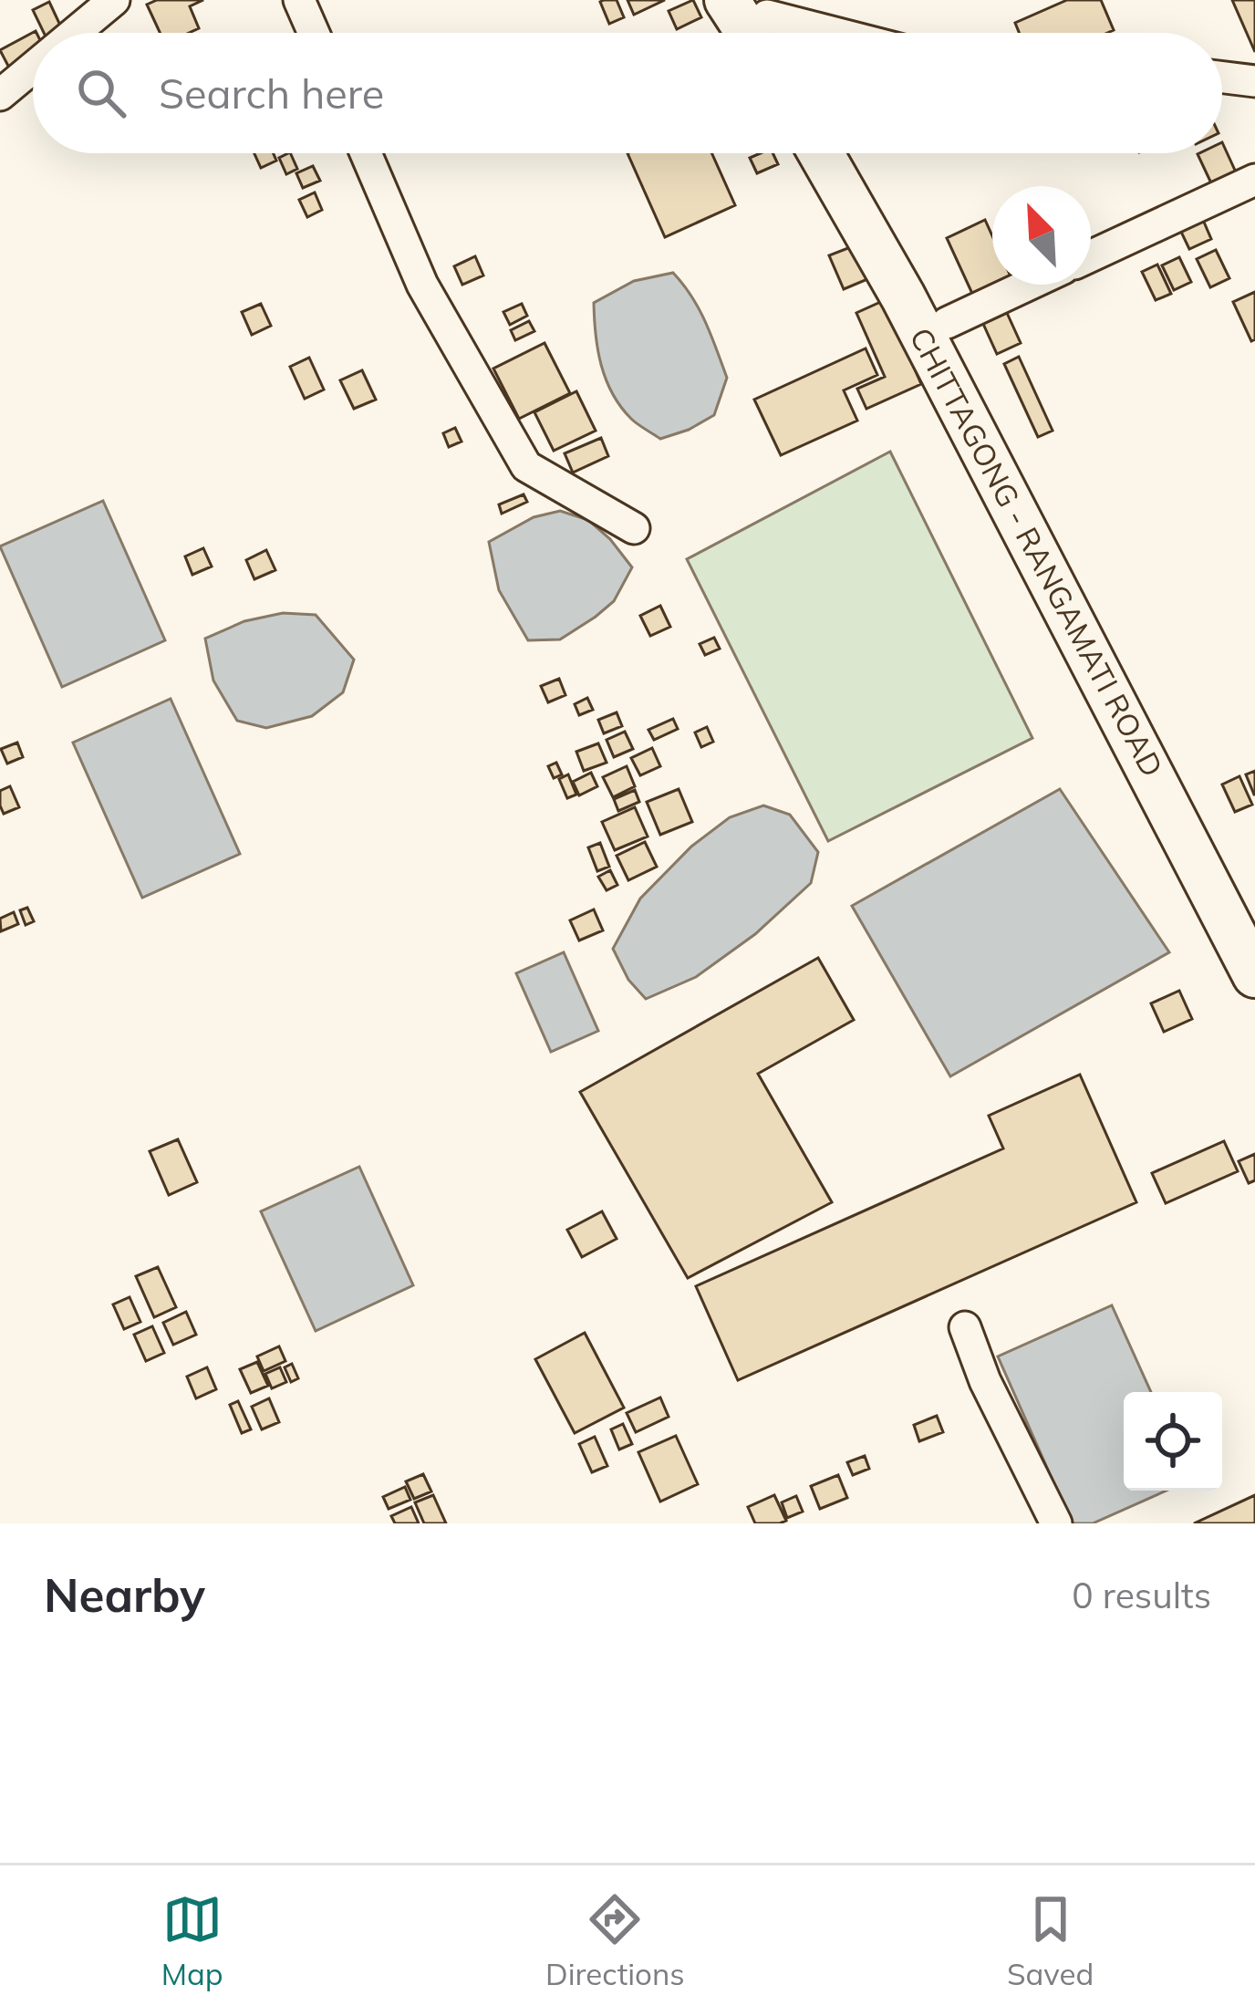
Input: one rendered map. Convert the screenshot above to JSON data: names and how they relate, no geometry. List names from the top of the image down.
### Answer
{
  "streets": {
    "highway": ["CHITTAGONG - RANGAMATI ROAD"]
  },
  "north": "top left",
  "page": {
    "search": "Search here",
    "heading": ["Nearby", "0 results"],
    "nav": ["Map", "Directions", "Saved"]
  }
}
